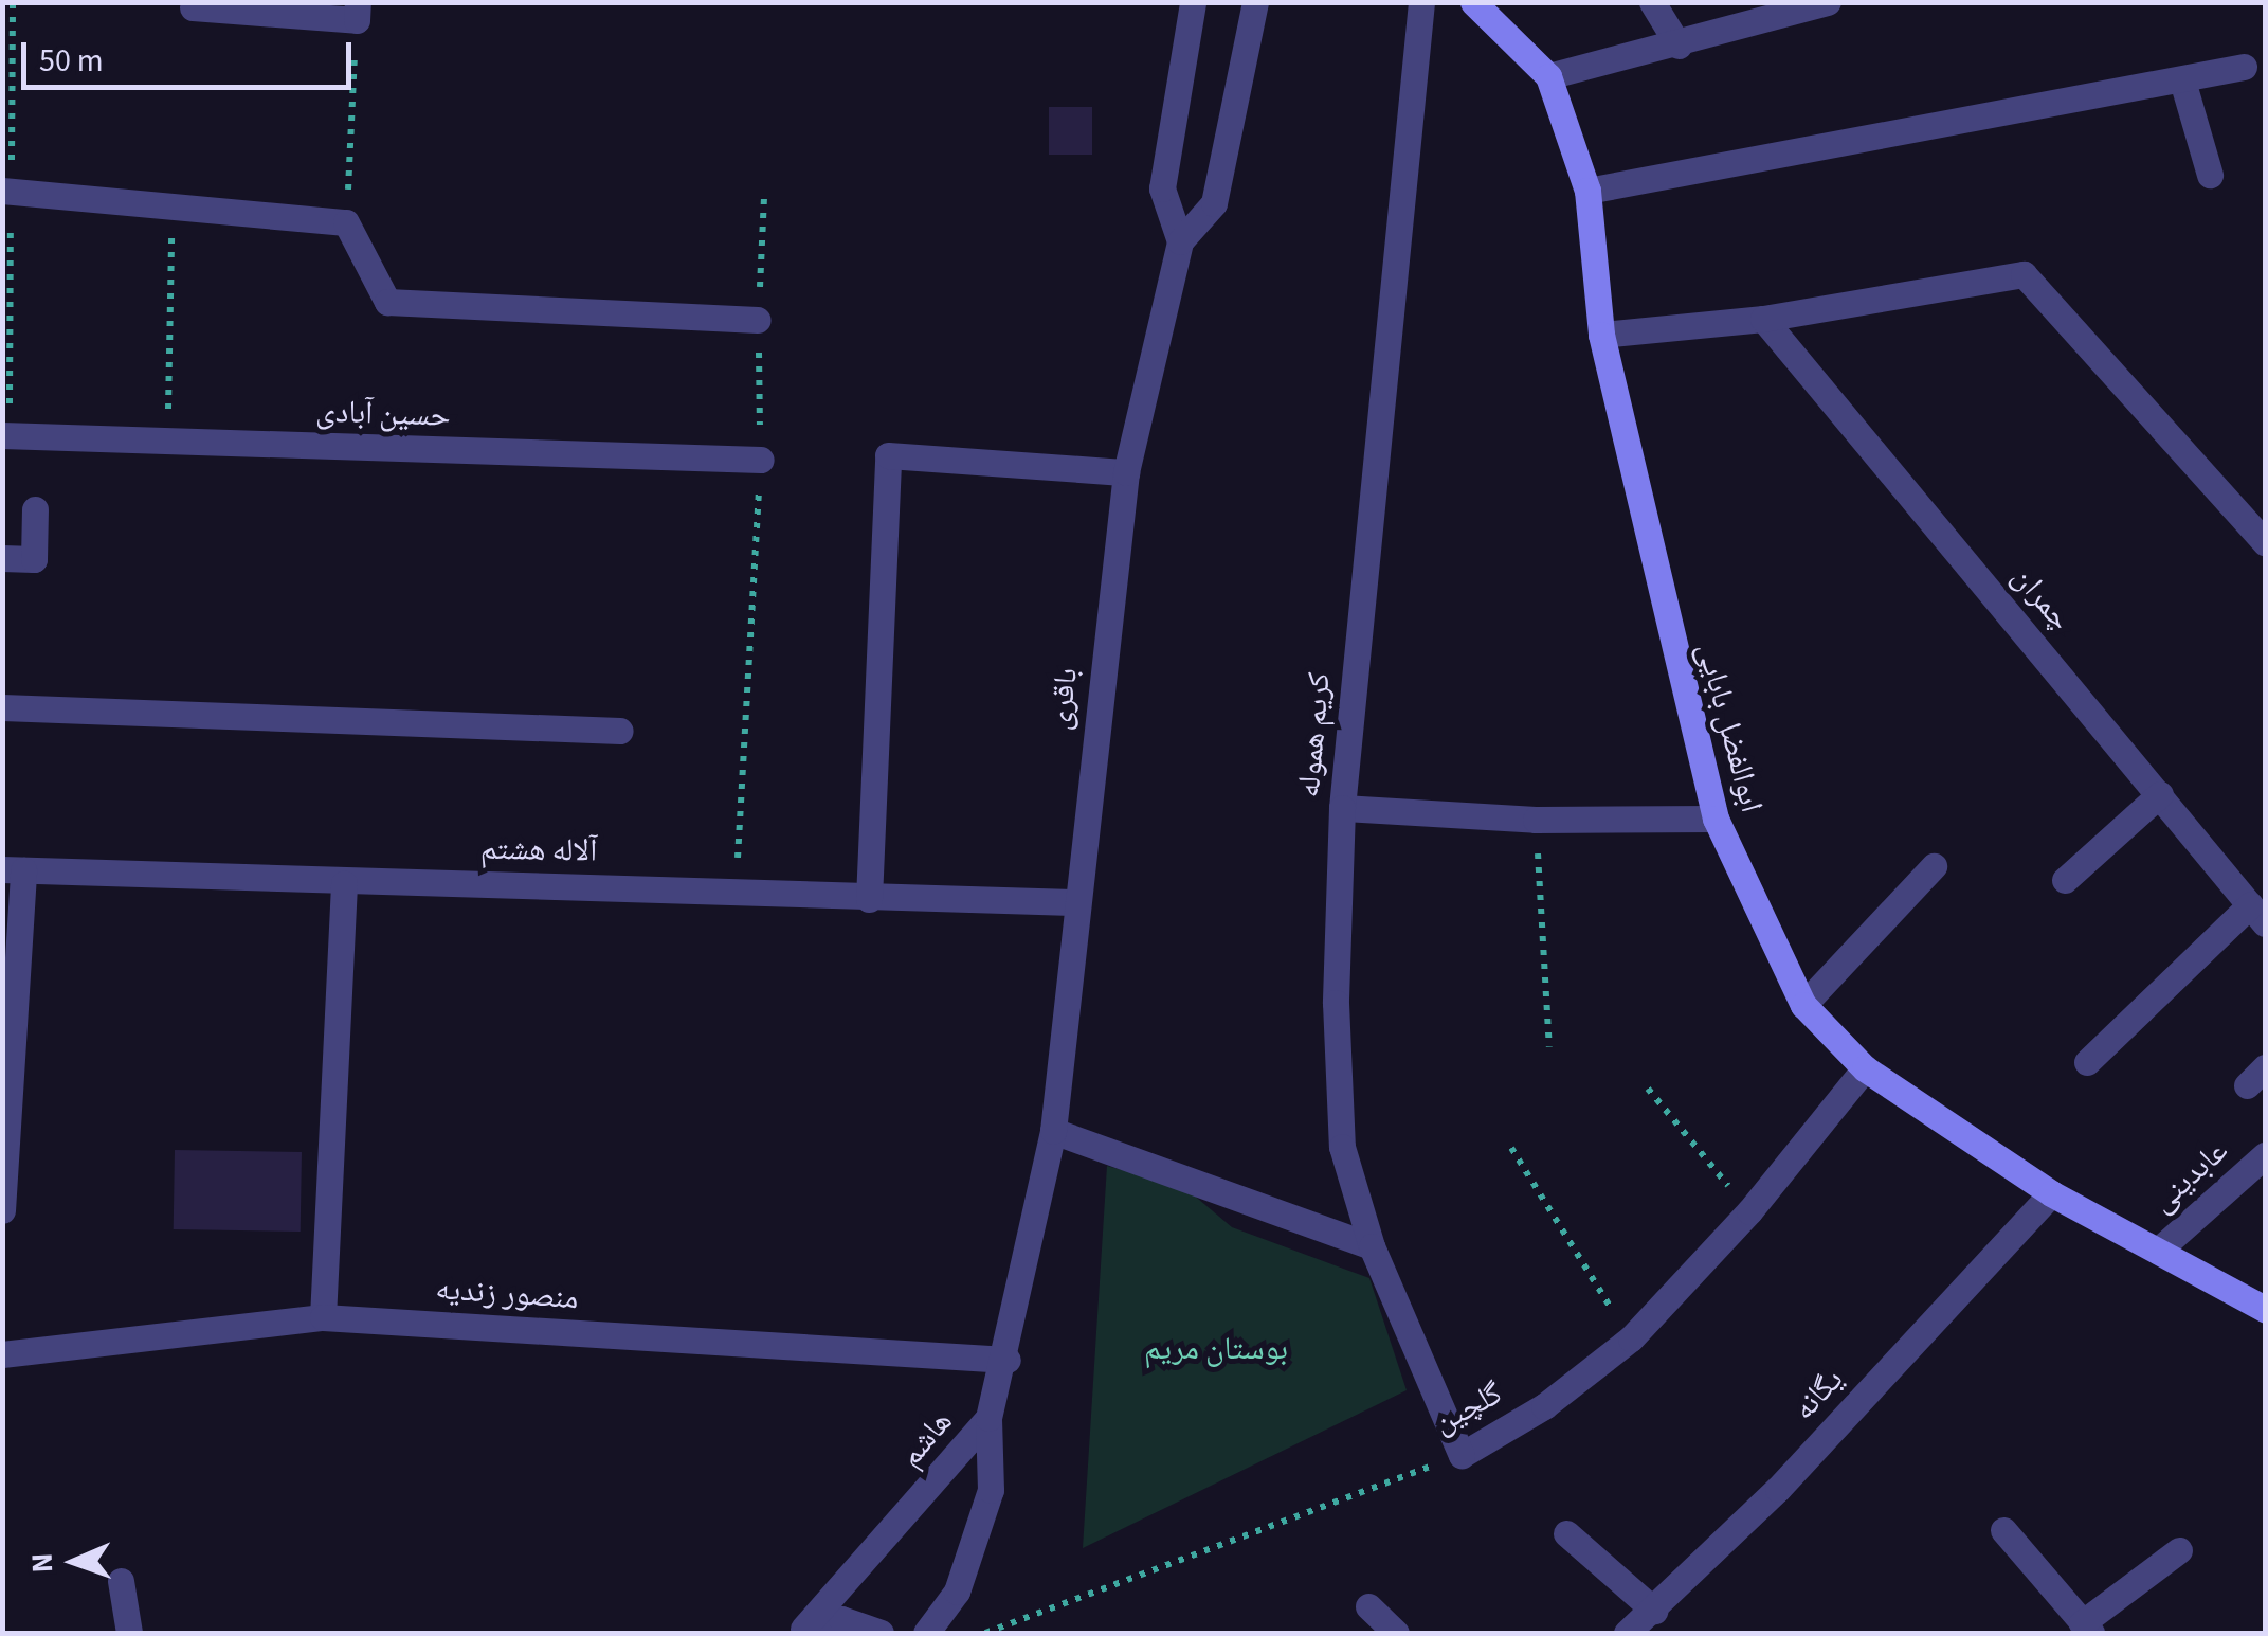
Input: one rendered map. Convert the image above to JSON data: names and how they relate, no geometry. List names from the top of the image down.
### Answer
{
  "streets": {
    "main road": ["ابوالفضل بابایی"],
    "street": [
      "حسین آبادی",
      "چمران",
      "باقری",
      "کریم هموله",
      "آلاله هشتم",
      "عابدینی",
      "منصور زندیه",
      "یگانه",
      "گلچین",
      "هاشم"
    ]
  },
  "crossings": [
    ["باقری", "آلاله هشتم"],
    ["باقری", "منصور زندیه"],
    ["باقری", "هاشم"],
    ["ابوالفضل بابایی", "عابدینی"],
    ["ابوالفضل بابایی", "یگانه"],
    ["ابوالفضل بابایی", "گلچین"],
    ["کریم هموله", "گلچین"]
  ],
  "parks": ["بوستان مریم"],
  "scale_bar": "50 m",
  "north": "left"
}
